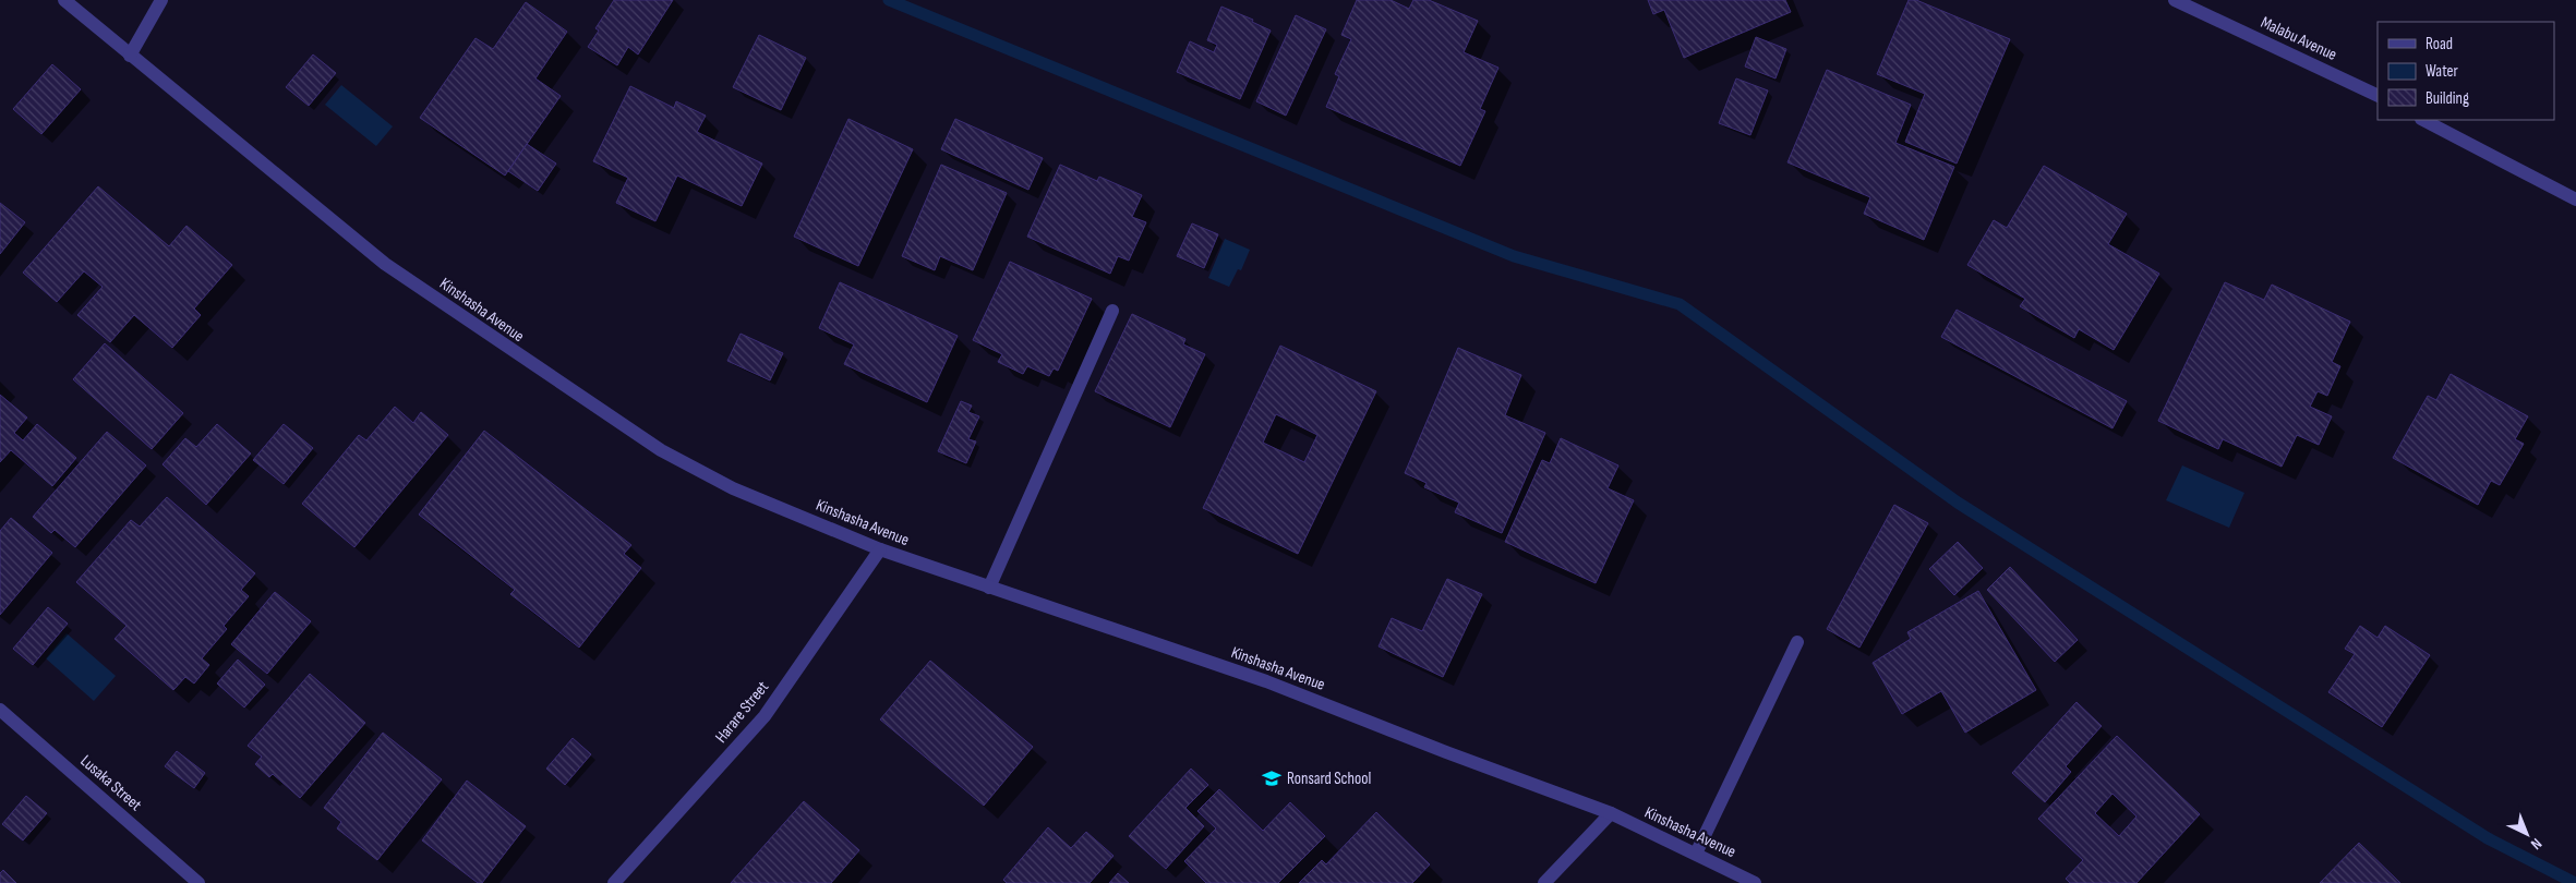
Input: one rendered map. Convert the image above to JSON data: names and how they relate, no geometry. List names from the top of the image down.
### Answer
{
  "streets": {
    "street": [
      "Malabu Avenue",
      "Kinshasha Avenue",
      "Harare Street",
      "Lusaka Street"
    ]
  },
  "crossings": [
    ["Kinshasha Avenue", "Harare Street"]
  ],
  "places": {
    "school or university": ["Ronsard School"]
  },
  "legend": ["Road", "Water", "Building"],
  "north": "bottom right"
}
